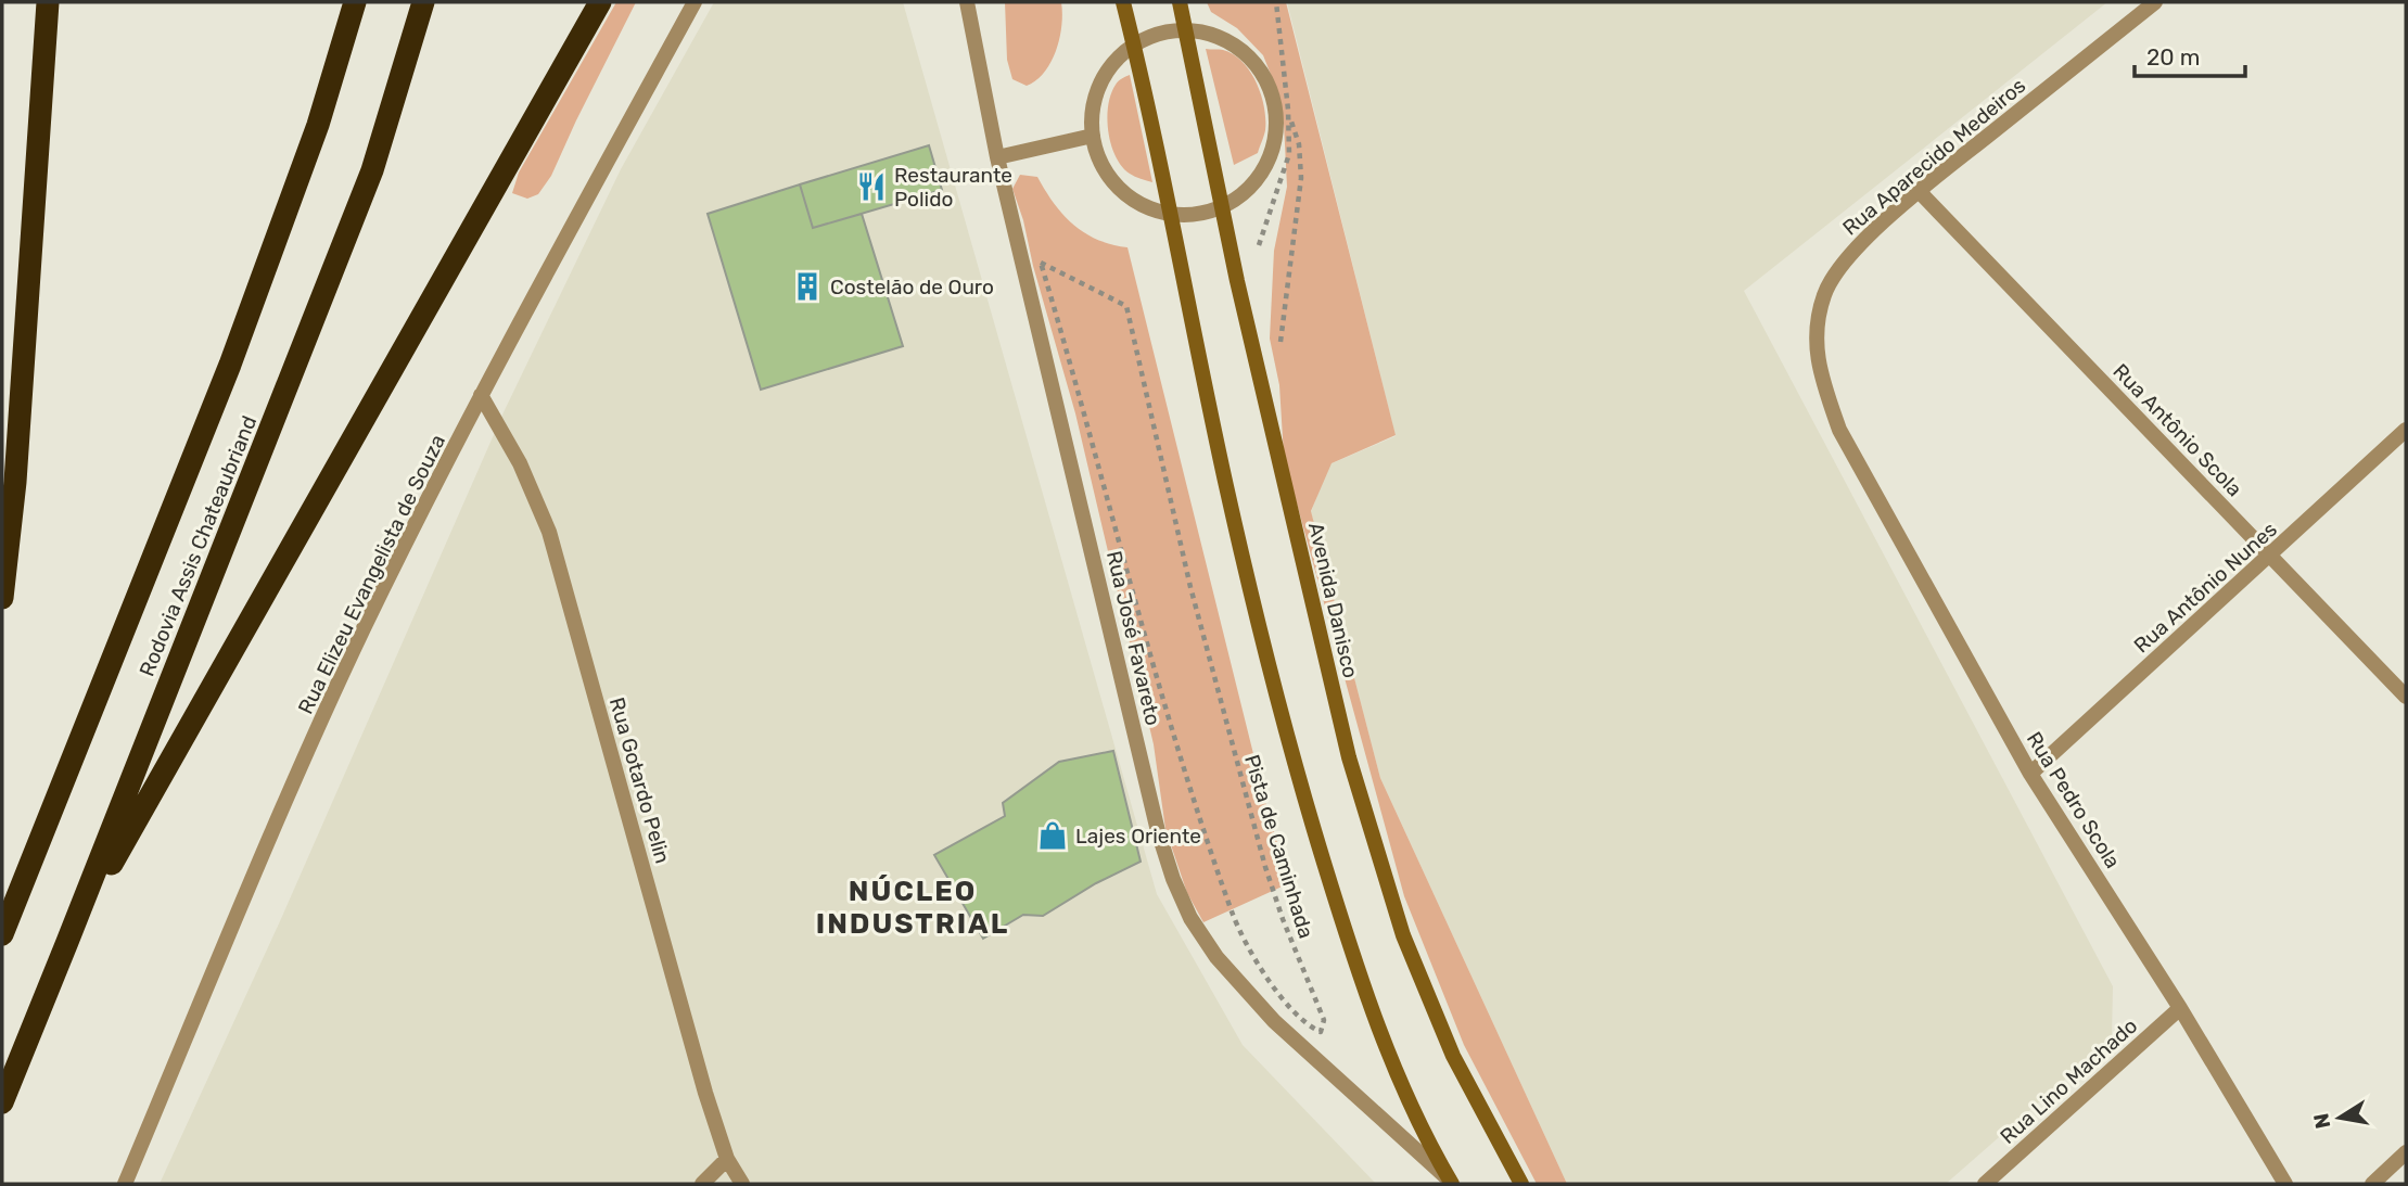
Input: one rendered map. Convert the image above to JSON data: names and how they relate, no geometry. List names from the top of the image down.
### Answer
{
  "streets": {
    "highway": ["Rodovia Assis Chateaubriand"],
    "main road": ["Avenida Danisco"],
    "street": [
      "Rua Aparecido Medeiros",
      "Rua Antônio Scola",
      "Rua Elizeu Evangelista de Souza",
      "Rua Antônio Nunes",
      "Rua José Favareto",
      "Rua Gotardo Pelin",
      "Rua Pedro Scola",
      "Rua Lino Machado"
    ],
    "path": ["Pista de Caminhada"]
  },
  "crossings": [
    ["Rua Aparecido Medeiros", "Rua Antônio Scola"],
    ["Rua Aparecido Medeiros", "Rua Pedro Scola"],
    ["Rua Antônio Scola", "Rua Antônio Nunes"],
    ["Rua Elizeu Evangelista de Souza", "Rua Gotardo Pelin"],
    ["Rua Antônio Nunes", "Rua Pedro Scola"],
    ["Rua Pedro Scola", "Rua Lino Machado"]
  ],
  "districts": ["NÚCLEO INDUSTRIAL"],
  "places": {
    "restaurant": ["Restaurante Polido"],
    "building": ["Costelão de Ouro"],
    "shop": ["Lajes Oriente"]
  },
  "scale_bar": "20 m",
  "north": "left"
}
